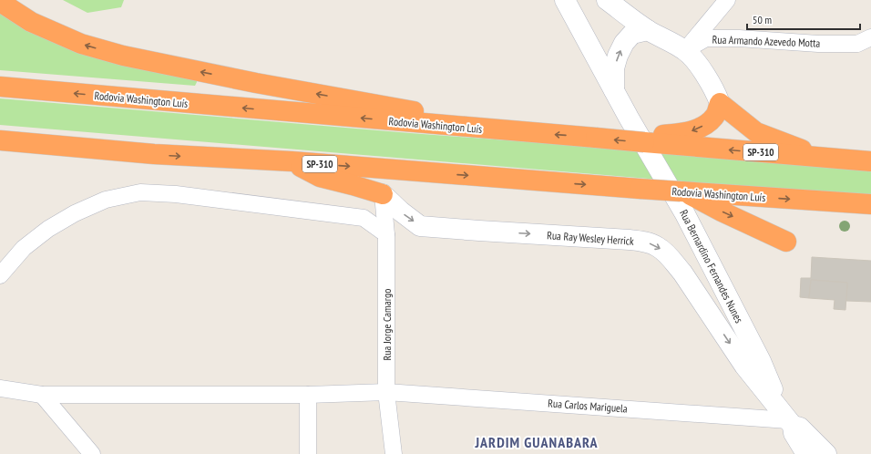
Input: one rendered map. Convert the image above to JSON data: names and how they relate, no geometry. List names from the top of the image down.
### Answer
{
  "streets": {
    "highway": ["Rodovia Washington Luís", "SP-310"],
    "street": [
      "Rua Armando Azevedo Motta",
      "Rua Ray Wesley Herrick",
      "Rua Bernardino Fernandes Nunes",
      "Rua Jorge Camargo",
      "Rua Carlos Mariguela"
    ]
  },
  "crossings": [
    ["Rua Ray Wesley Herrick", "Rua Bernardino Fernandes Nunes"],
    ["Rua Ray Wesley Herrick", "Rua Jorge Camargo"],
    ["Rua Ray Wesley Herrick", "Rua Carlos Mariguela"],
    ["Rua Bernardino Fernandes Nunes", "Rua Carlos Mariguela"],
    ["Rua Jorge Camargo", "Rua Carlos Mariguela"]
  ],
  "one_way": ["Rua Ray Wesley Herrick"],
  "districts": ["JARDIM GUANABARA"],
  "scale_bar": "50 m"
}
